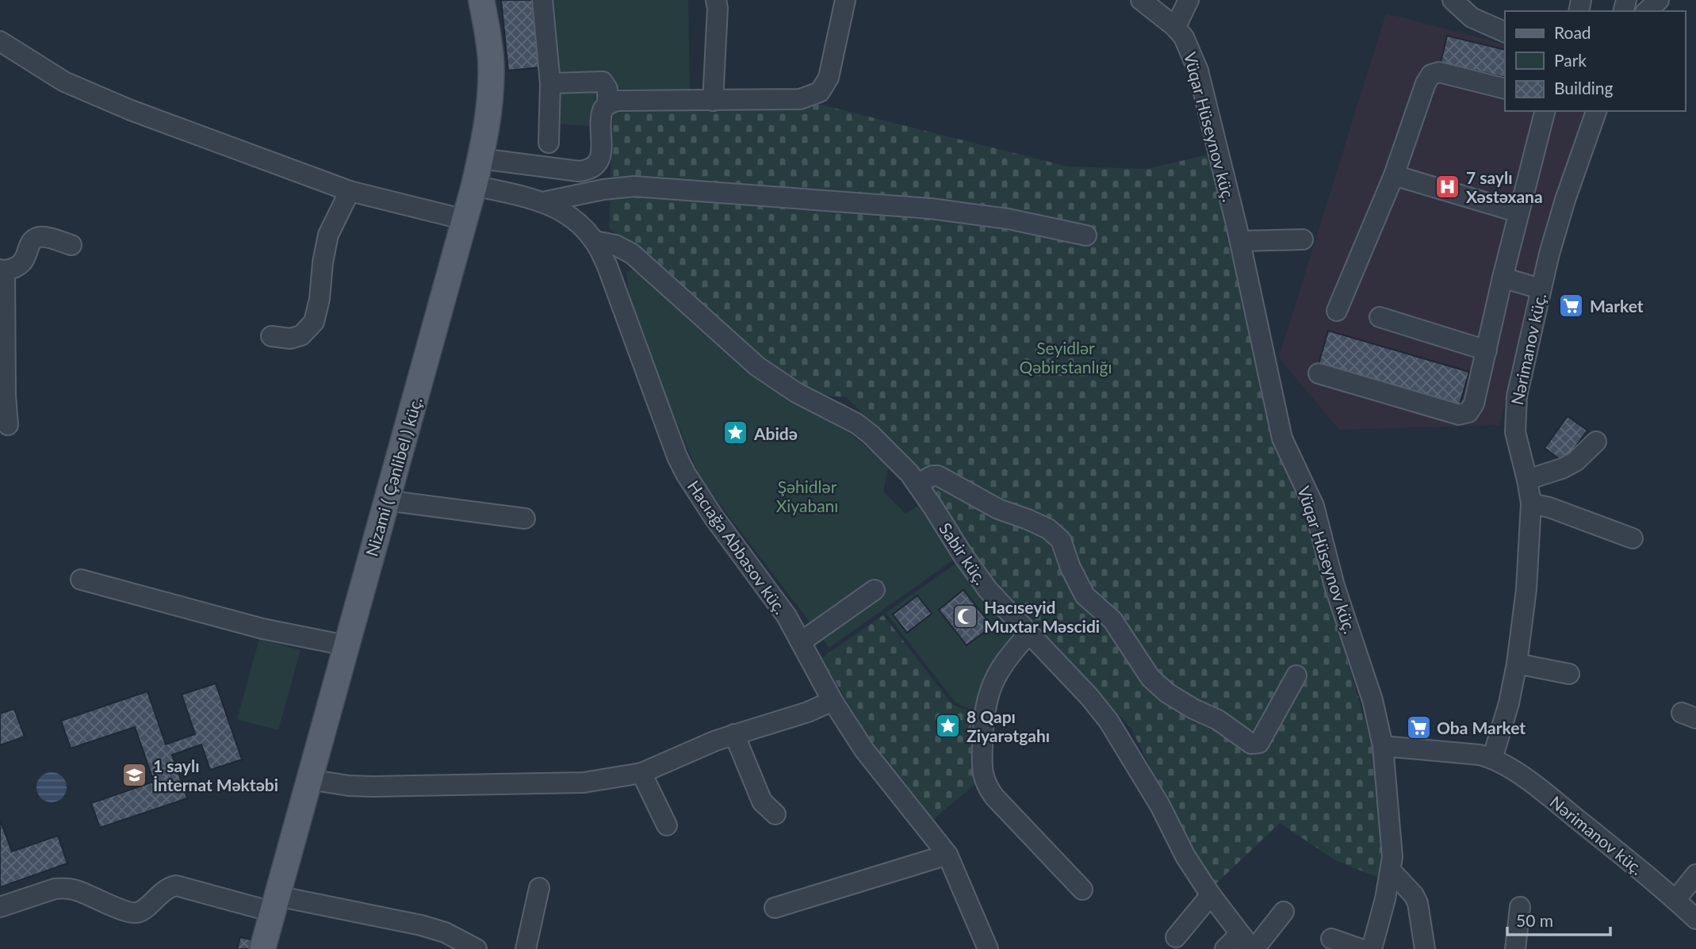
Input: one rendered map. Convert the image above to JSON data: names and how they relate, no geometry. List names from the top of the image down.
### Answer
{
  "streets": {
    "main road": ["Nizami ( Çənlibel ) küç."],
    "street": [
      "Vüqar Hüseynov küç.",
      "Nərimanov küç.",
      "Hacıağa Abbasov küç.",
      "Sabir küç."
    ]
  },
  "crossings": [
    ["Vüqar Hüseynov küç.", "Nərimanov küç."],
    ["Nizami ( Çənlibel ) küç.", "Hacıağa Abbasov küç."],
    ["Hacıağa Abbasov küç.", "Sabir küç."]
  ],
  "parks": ["Seyidlər Qəbirstanlığı", "Şəhidlər Xiyabanı"],
  "places": {
    "hospital": ["7 saylı Xəstəxana"],
    "supermarket": ["Market", "Oba Market"],
    "place": ["Abidə", "8 Qapı Ziyarətgahı"],
    "mosque": ["Hacıseyid Muxtar Məscidi"],
    "school or university": ["1 saylı İnternat Məktəbi"]
  },
  "legend": ["Road", "Park", "Building"],
  "scale_bar": "50 m"
}
